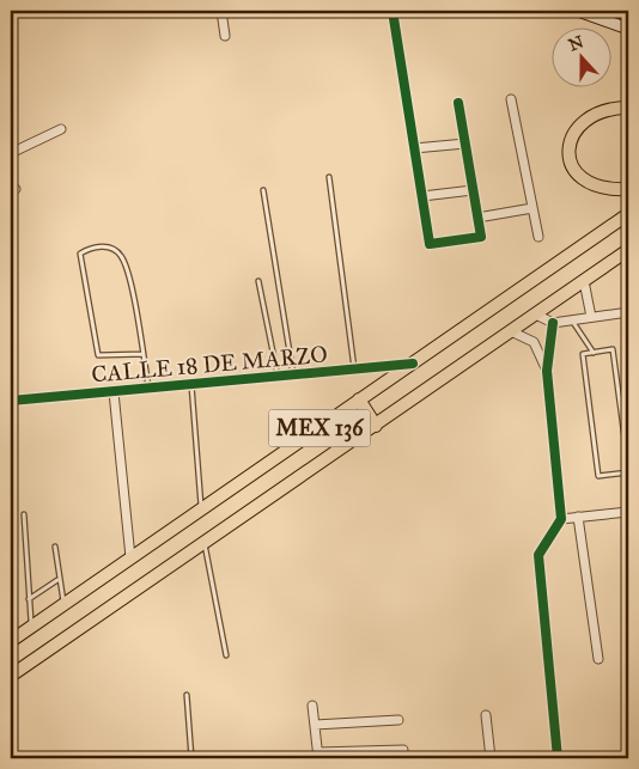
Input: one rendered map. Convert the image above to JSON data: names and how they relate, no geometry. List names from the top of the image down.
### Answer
{
  "streets": {
    "main road": ["MEX 136"],
    "street": ["CALLE 18 DE MARZO"]
  },
  "crossings": [
    ["CALLE 18 DE MARZO", "MEX 136"]
  ],
  "north": "top"
}
